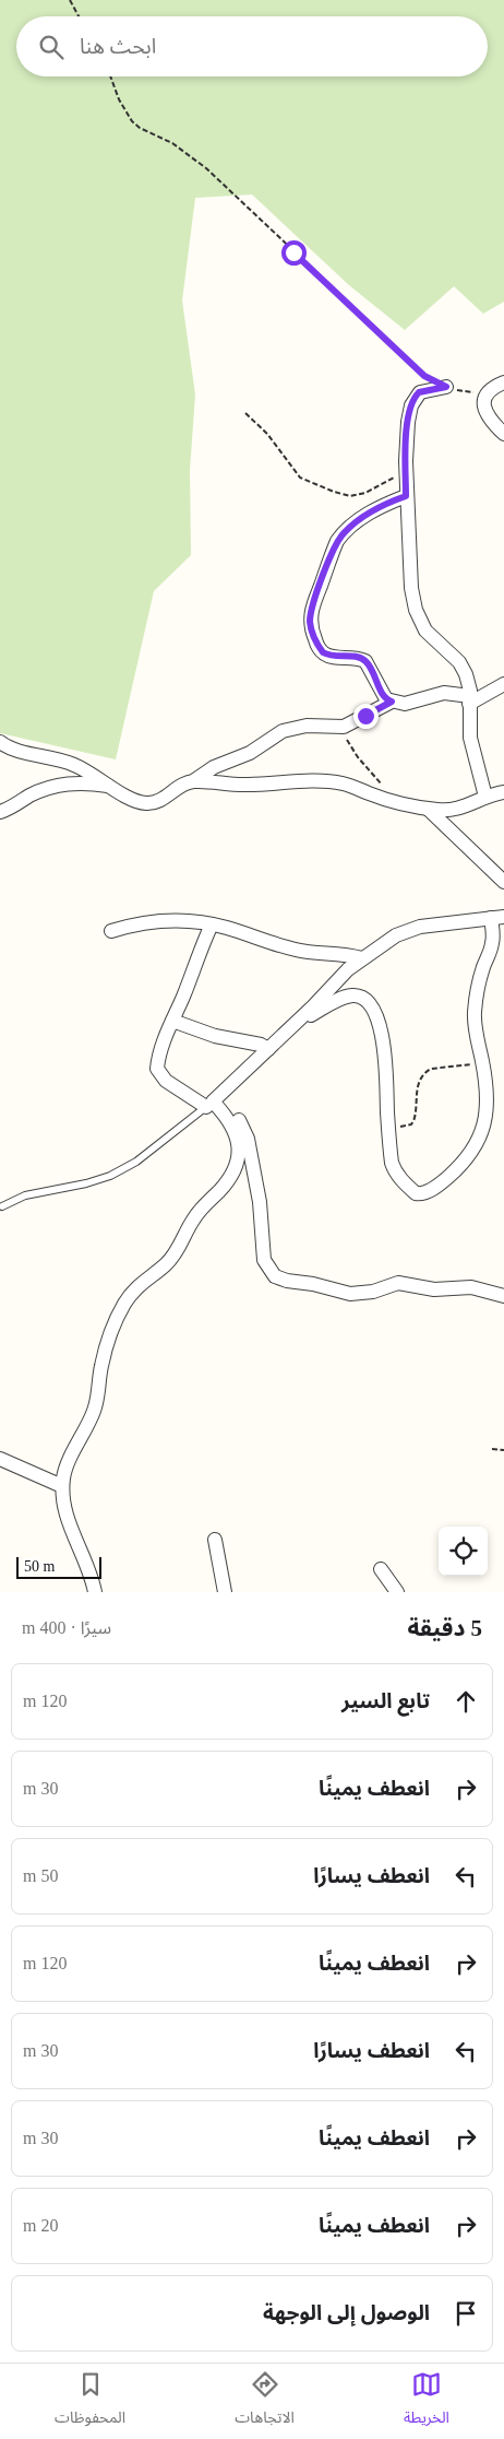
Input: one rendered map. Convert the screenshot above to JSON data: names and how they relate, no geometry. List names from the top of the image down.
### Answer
{
  "scale_bar": "50 m",
  "page": {
    "search": "ابحث هنا",
    "scale": "50 m",
    "heading": ["5 دقيقة", "سيرًا · 400 m"],
    "list": [
      ["تابع السير", "120 m"],
      ["انعطف يمينًا", "30 m"],
      ["انعطف يسارًا", "50 m"],
      ["انعطف يمينًا", "120 m"],
      ["انعطف يسارًا", "30 m"],
      ["انعطف يمينًا", "30 m"],
      ["انعطف يمينًا", "20 m"],
      "الوصول إلى الوجهة"
    ],
    "nav": ["الخريطة", "الاتجاهات", "المحفوظات"]
  }
}
